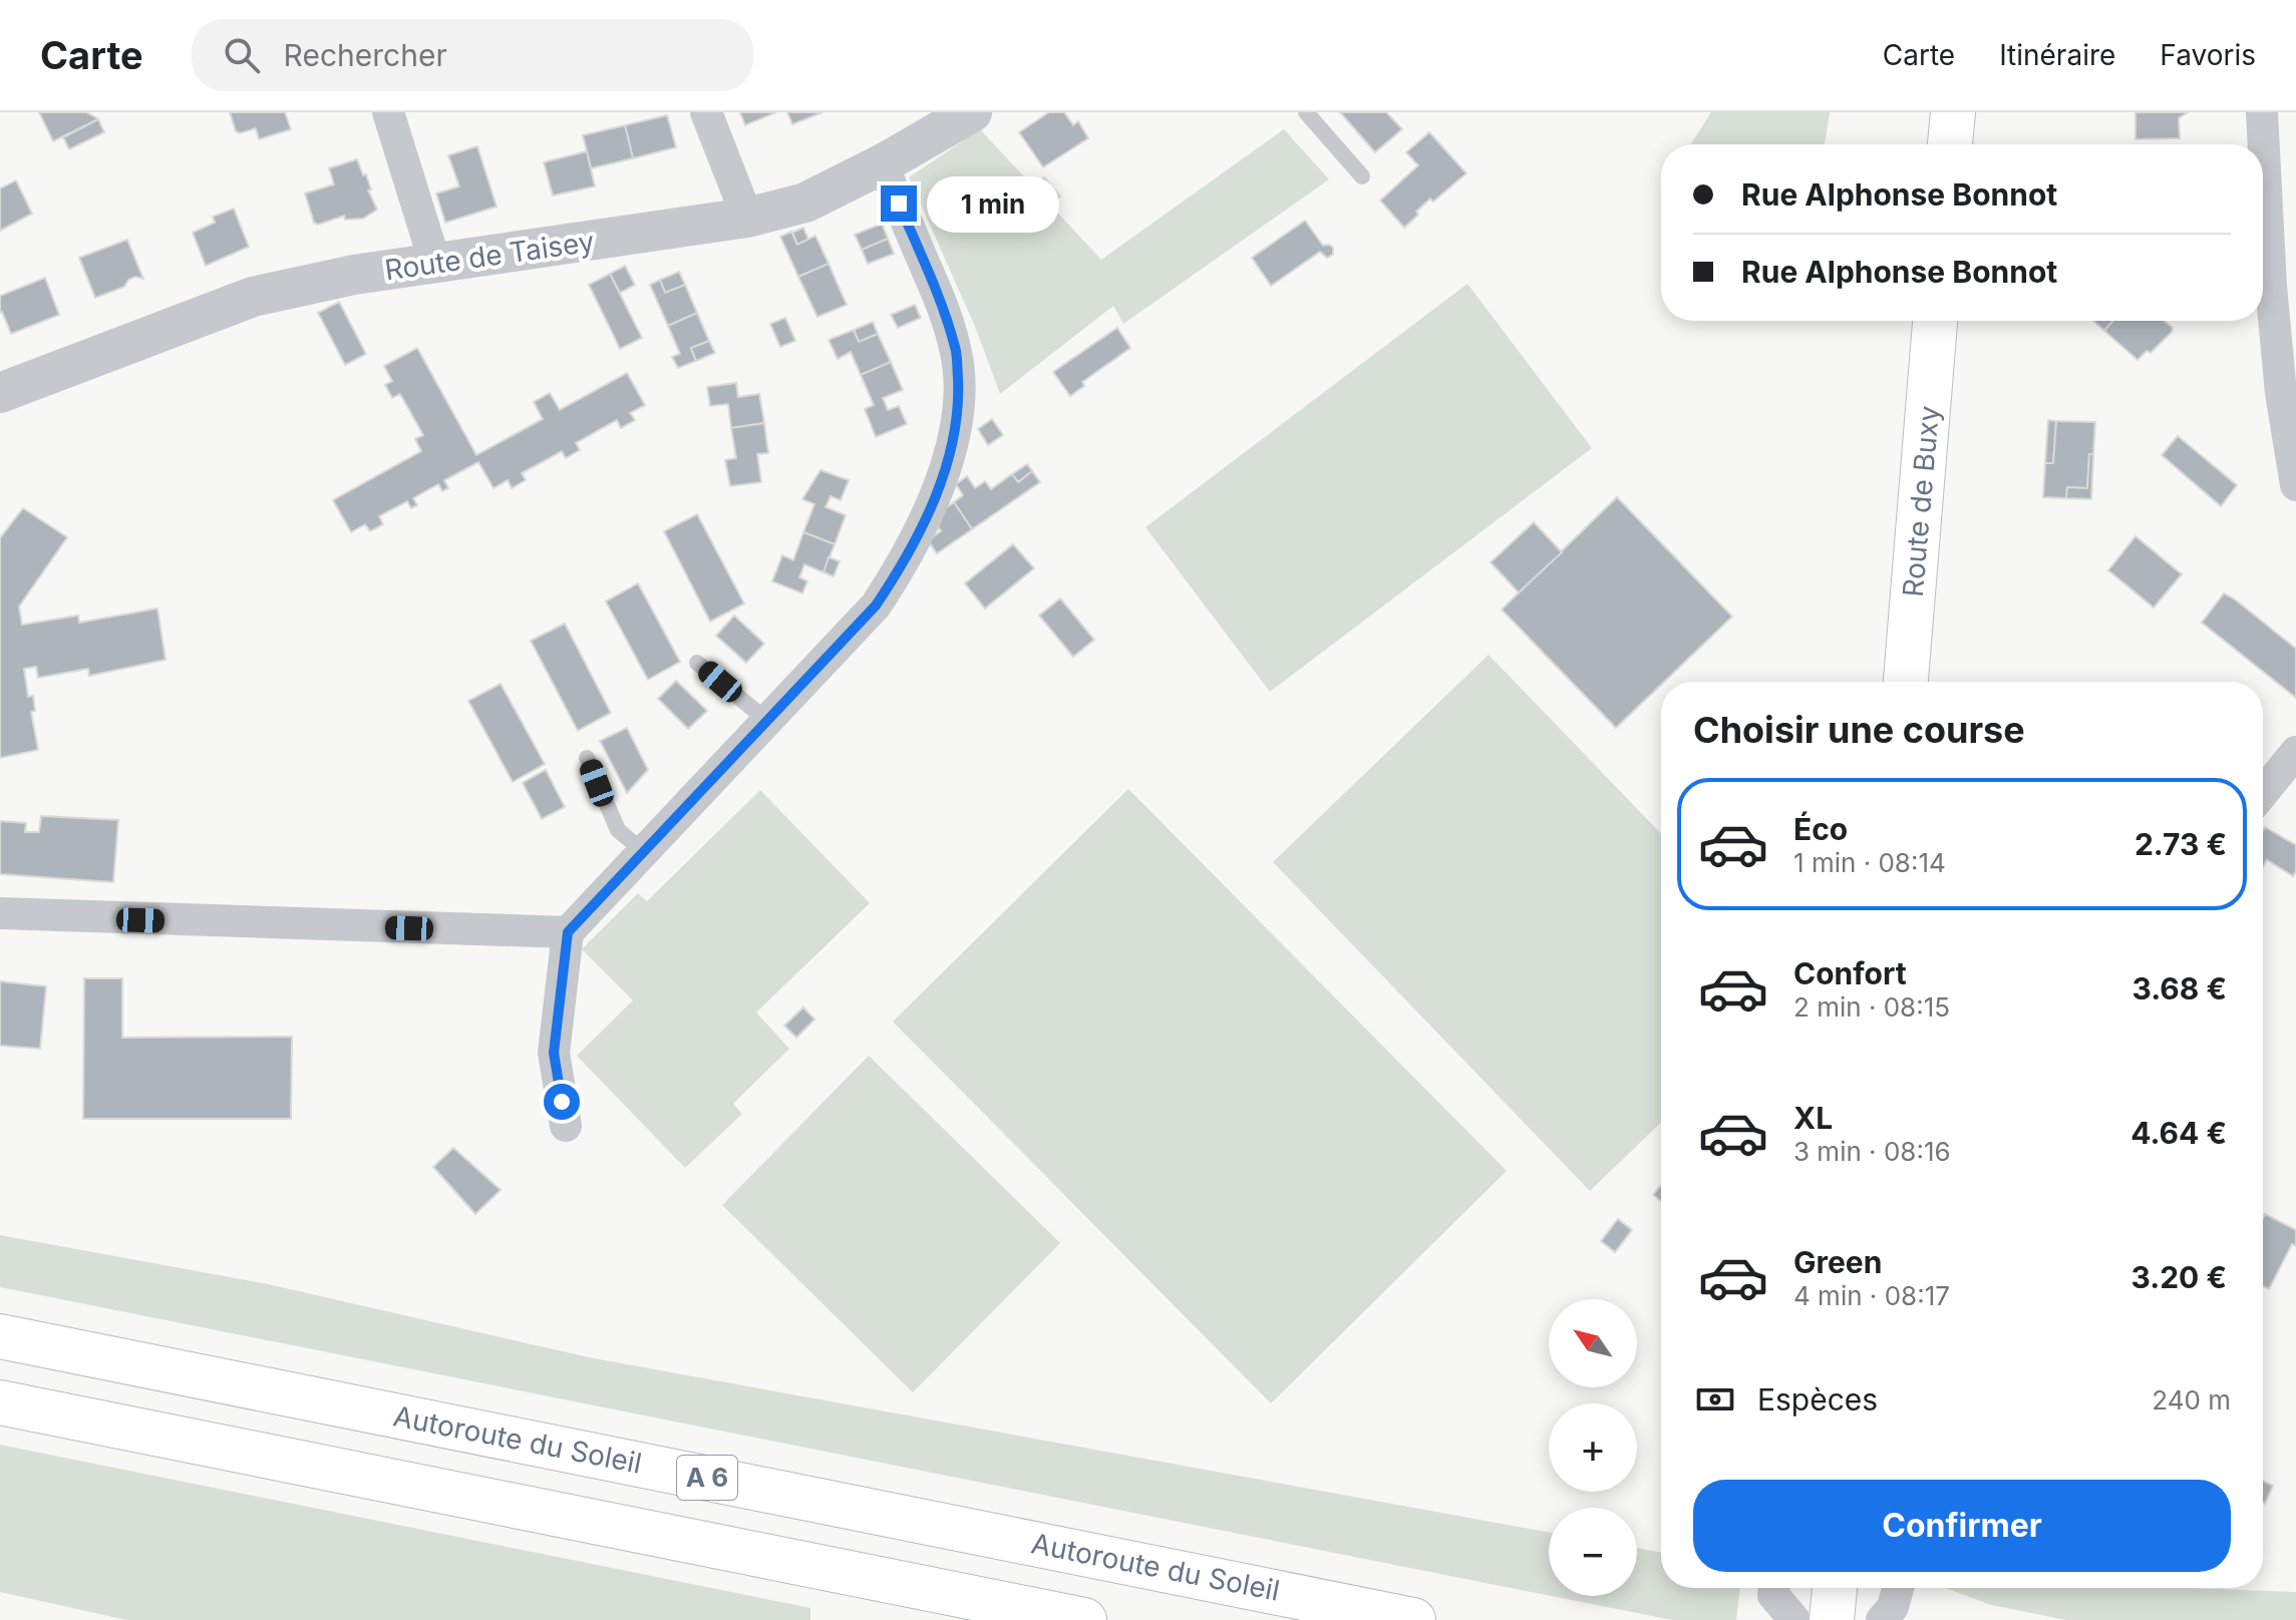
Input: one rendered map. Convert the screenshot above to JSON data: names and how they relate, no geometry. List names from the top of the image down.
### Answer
{
  "streets": {
    "main road": ["Route de Buxy", "Autoroute du Soleil", "A 6"],
    "street": ["Route de Taisey"]
  },
  "north": "top left",
  "page": {
    "header": "Carte",
    "search": "Rechercher",
    "nav": ["Carte", "Itinéraire", "Favoris"],
    "banner": ["Rue Alphonse Bonnot", "Rue Alphonse Bonnot"],
    "bubble": "1 min",
    "heading": "Choisir une course",
    "list": [
      {
        "name": "Éco",
        "note": "1 min · 08:14",
        "value": "2.73 €"
      },
      {
        "name": "Confort",
        "note": "2 min · 08:15",
        "value": "3.68 €"
      },
      {
        "name": "XL",
        "note": "3 min · 08:16",
        "value": "4.64 €"
      },
      {
        "name": "Green",
        "note": "4 min · 08:17",
        "value": "3.20 €"
      }
    ],
    "map_buttons": ["+", "−"],
    "pay": ["Espèces", "240 m"],
    "buttons": "Confirmer"
  }
}
